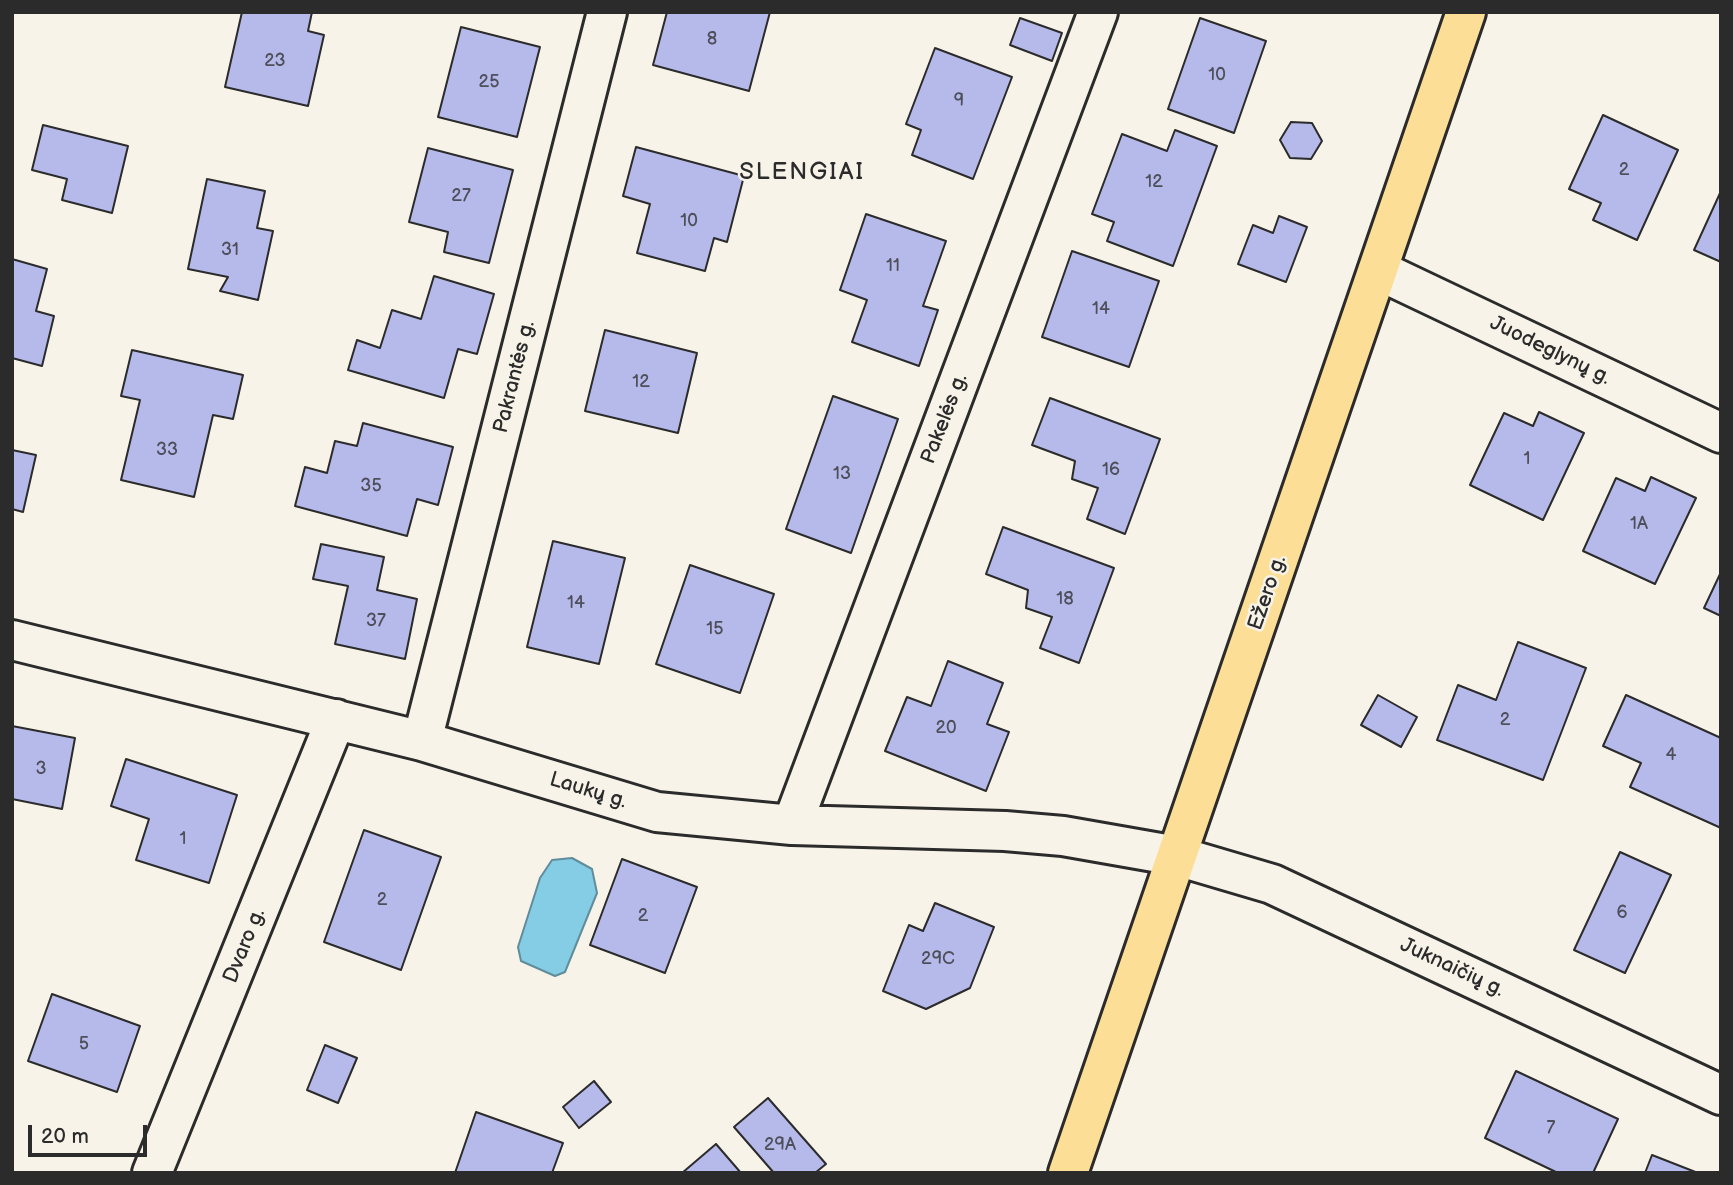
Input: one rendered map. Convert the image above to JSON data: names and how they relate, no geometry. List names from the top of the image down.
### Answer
{
  "streets": {
    "main road": ["Ežero g."],
    "street": [
      "Juodeglynų g.",
      "Pakrantės g.",
      "Pakelės g.",
      "Laukų g.",
      "Dvaro g.",
      "Juknaičių g."
    ]
  },
  "crossings": [
    ["Juodeglynų g.", "Ežero g."],
    ["Pakrantės g.", "Laukų g."],
    ["Pakelės g.", "Laukų g."],
    ["Ežero g.", "Laukų g."],
    ["Ežero g.", "Juknaičių g."],
    ["Laukų g.", "Dvaro g."],
    ["Laukų g.", "Juknaičių g."]
  ],
  "districts": ["SLENGIAI"],
  "house_numbers": [
    "8",
    "23",
    "10",
    "25",
    "9",
    "2",
    "12",
    "27",
    "10",
    "31",
    "11",
    "14",
    "12",
    "33",
    "1",
    "16",
    "13",
    "35",
    "1A",
    "18",
    "14",
    "37",
    "15",
    "2",
    "20",
    "4",
    "3",
    "1",
    "2",
    "6",
    "2",
    "29C",
    "5",
    "7",
    "29A"
  ],
  "scale_bar": "20 m"
}
